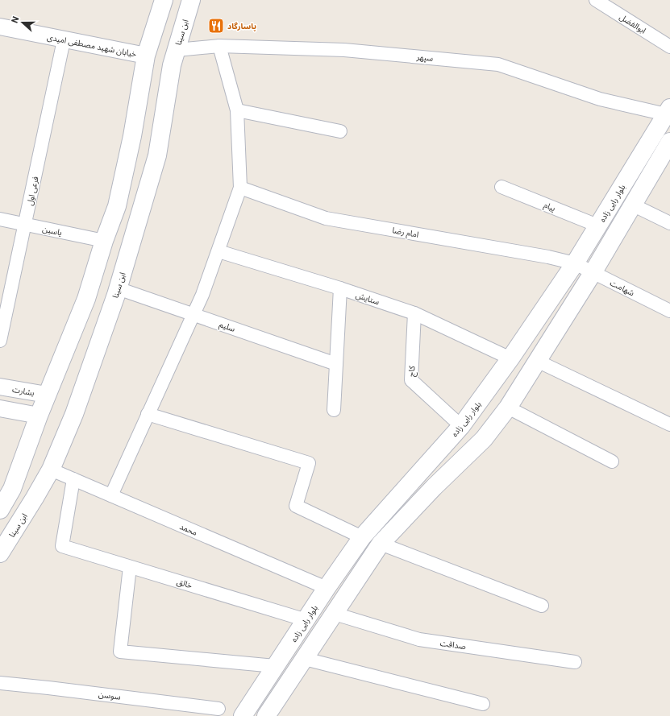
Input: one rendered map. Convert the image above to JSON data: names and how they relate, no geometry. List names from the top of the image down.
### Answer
{
  "streets": {
    "main road": ["ابن سینا", "بلوار رایی زاده"],
    "street": [
      "ابوالفضل",
      "خیابان شهید مصطفی امیدی",
      "سپهر",
      "فرعی اول",
      "پیام",
      "یاسین",
      "امام رضا",
      "شهامت",
      "ستایش",
      "سلیم",
      "کاج",
      "بشارت",
      "محمد",
      "خالق",
      "صداقت",
      "سوسن"
    ]
  },
  "crossings": [
    ["ابن سینا", "سپهر"],
    ["ابن سینا", "سلیم"],
    ["ابن سینا", "محمد"],
    ["خیابان شهید مصطفی امیدی", "فرعی اول"],
    ["سپهر", "بلوار رایی زاده"],
    ["فرعی اول", "یاسین"],
    ["بلوار رایی زاده", "پیام"],
    ["بلوار رایی زاده", "امام رضا"],
    ["بلوار رایی زاده", "شهامت"],
    ["بلوار رایی زاده", "ستایش"],
    ["بلوار رایی زاده", "کاج"],
    ["بلوار رایی زاده", "محمد"],
    ["بلوار رایی زاده", "خالق"],
    ["امام رضا", "شهامت"],
    ["ستایش", "کاج"],
    ["محمد", "خالق"]
  ],
  "places": {
    "restaurant": ["پاسارگاد"]
  },
  "north": "left"
}
